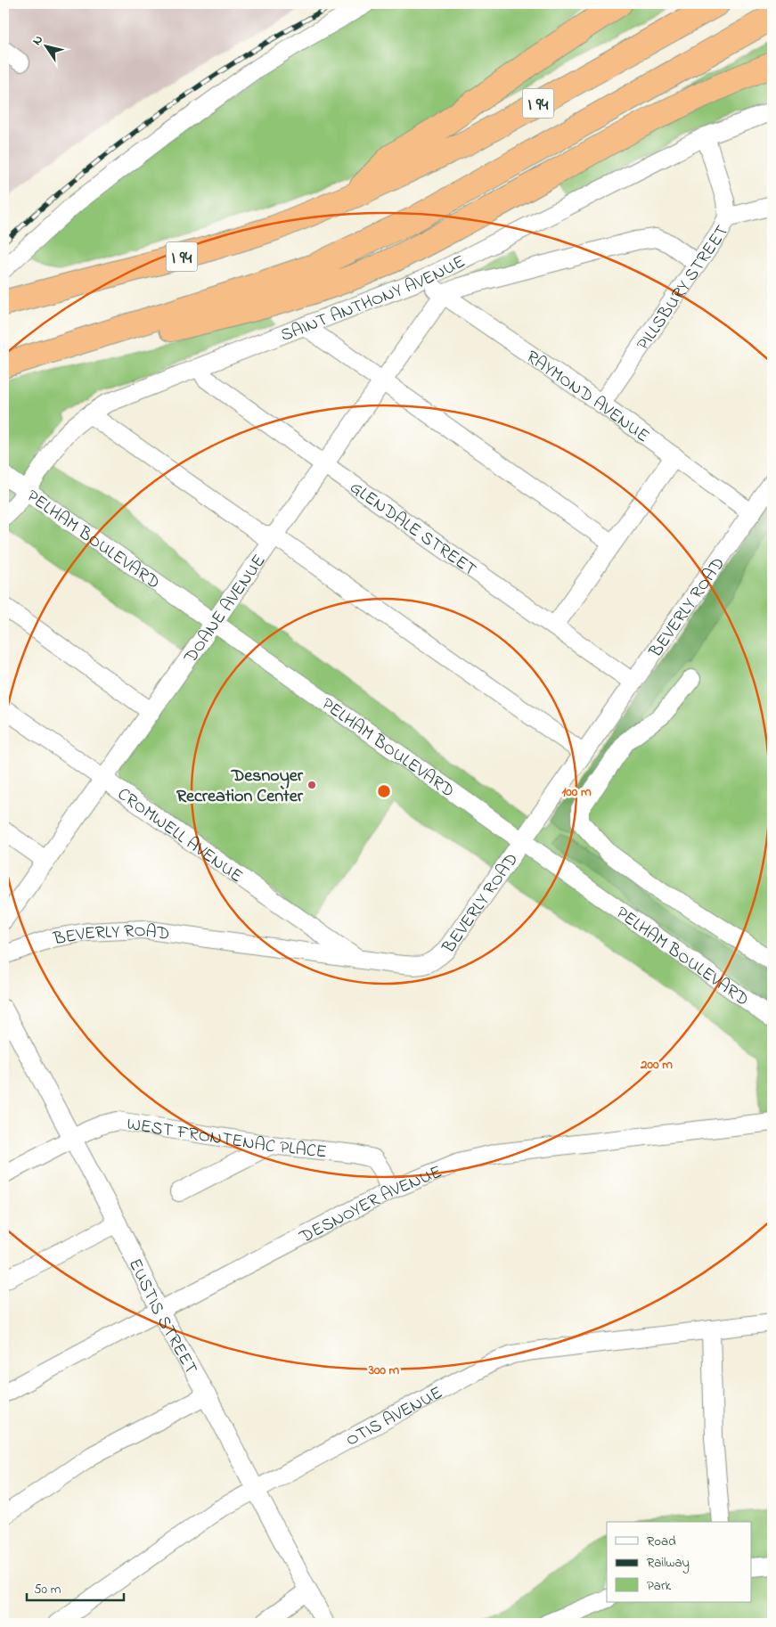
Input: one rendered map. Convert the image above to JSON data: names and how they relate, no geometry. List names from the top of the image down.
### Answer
{
  "streets": {
    "highway": ["I 94"],
    "street": [
      "PILLSBURY STREET",
      "SAINT ANTHONY AVENUE",
      "RAYMOND AVENUE",
      "GLENDALE STREET",
      "PELHAM BOULEVARD",
      "BEVERLY ROAD",
      "DOANE AVENUE",
      "CROMWELL AVENUE",
      "WEST FRONTENAC PLACE",
      "DESNOYER AVENUE",
      "EUSTIS STREET",
      "OTIS AVENUE"
    ]
  },
  "crossings": [
    ["PILLSBURY STREET", "SAINT ANTHONY AVENUE"],
    ["PILLSBURY STREET", "RAYMOND AVENUE"],
    ["SAINT ANTHONY AVENUE", "RAYMOND AVENUE"],
    ["SAINT ANTHONY AVENUE", "GLENDALE STREET"],
    ["SAINT ANTHONY AVENUE", "PELHAM BOULEVARD"],
    ["RAYMOND AVENUE", "BEVERLY ROAD"],
    ["RAYMOND AVENUE", "DOANE AVENUE"],
    ["GLENDALE STREET", "BEVERLY ROAD"],
    ["GLENDALE STREET", "DOANE AVENUE"],
    ["PELHAM BOULEVARD", "BEVERLY ROAD"],
    ["PELHAM BOULEVARD", "DOANE AVENUE"],
    ["BEVERLY ROAD", "CROMWELL AVENUE"],
    ["DOANE AVENUE", "CROMWELL AVENUE"],
    ["WEST FRONTENAC PLACE", "DESNOYER AVENUE"],
    ["WEST FRONTENAC PLACE", "EUSTIS STREET"],
    ["DESNOYER AVENUE", "EUSTIS STREET"],
    ["EUSTIS STREET", "OTIS AVENUE"]
  ],
  "places": ["Desnoyer Recreation Center"],
  "legend": ["Road", "Railway", "Park"],
  "scale_bar": "50 m",
  "north": "top left",
  "rings": ["100 m", "200 m", "300 m"]
}
